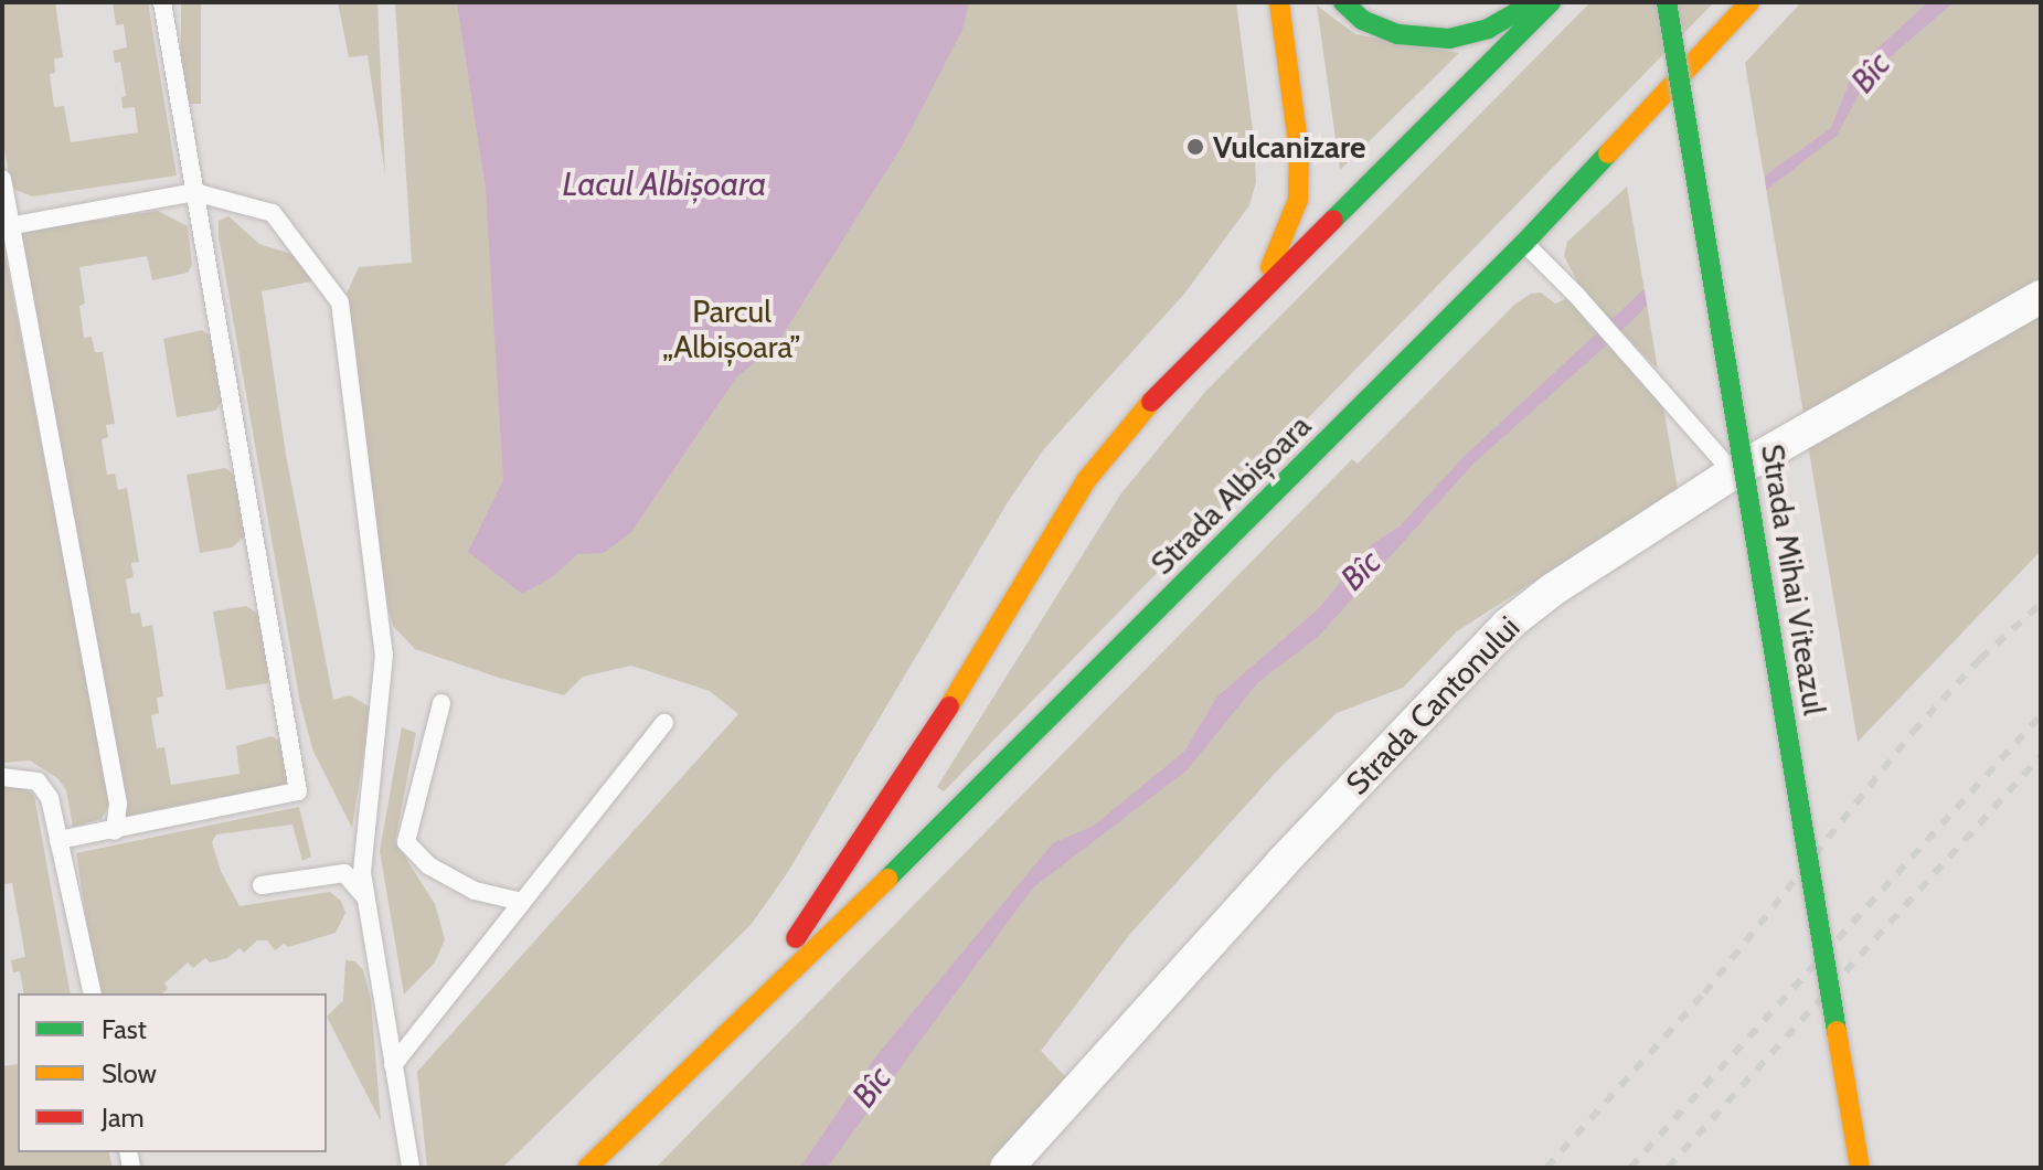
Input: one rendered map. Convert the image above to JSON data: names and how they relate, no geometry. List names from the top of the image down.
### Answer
{
  "streets": {
    "main road": ["Strada Albișoara", "Strada Mihai Viteazul"],
    "street": ["Strada Cantonului"]
  },
  "water": ["Bîc", "Lacul Albișoara"],
  "parks": ["Parcul „Albișoara”"],
  "places": ["Vulcanizare"],
  "legend": ["Fast", "Slow", "Jam"]
}
